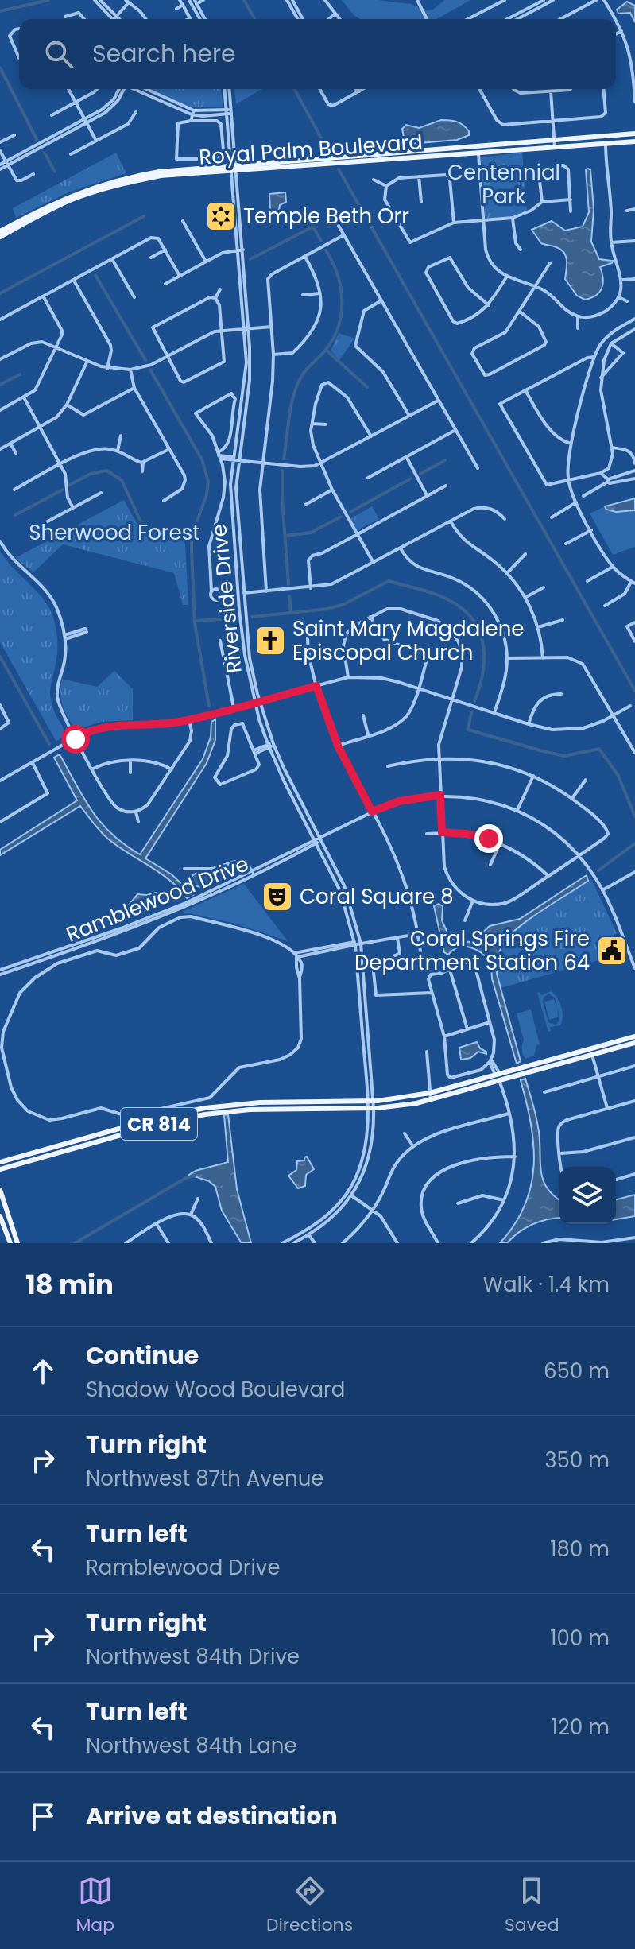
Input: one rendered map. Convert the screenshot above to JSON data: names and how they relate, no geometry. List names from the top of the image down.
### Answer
{
  "streets": {
    "main road": ["Royal Palm Boulevard", "CR 814"],
    "street": ["Riverside Drive", "Ramblewood Drive"]
  },
  "crossings": [
    ["Royal Palm Boulevard", "Riverside Drive"],
    ["Riverside Drive", "Ramblewood Drive"],
    ["Riverside Drive", "CR 814"]
  ],
  "parks": ["Centennial Park", "Sherwood Forest"],
  "places": {
    "synagogue": ["Temple Beth Orr"],
    "church": ["Saint Mary Magdalene Episcopal Church"],
    "theatre": ["Coral Square 8"],
    "public building": ["Coral Springs Fire Department Station 64"]
  },
  "page": {
    "search": "Search here",
    "heading": ["18 min", "Walk · 1.4 km"],
    "list": [
      ["Continue", "Shadow Wood Boulevard", "650 m"],
      ["Turn right", "Northwest 87th Avenue", "350 m"],
      ["Turn left", "Ramblewood Drive", "180 m"],
      ["Turn right", "Northwest 84th Drive", "100 m"],
      ["Turn left", "Northwest 84th Lane", "120 m"],
      "Arrive at destination"
    ],
    "nav": ["Map", "Directions", "Saved"]
  }
}
